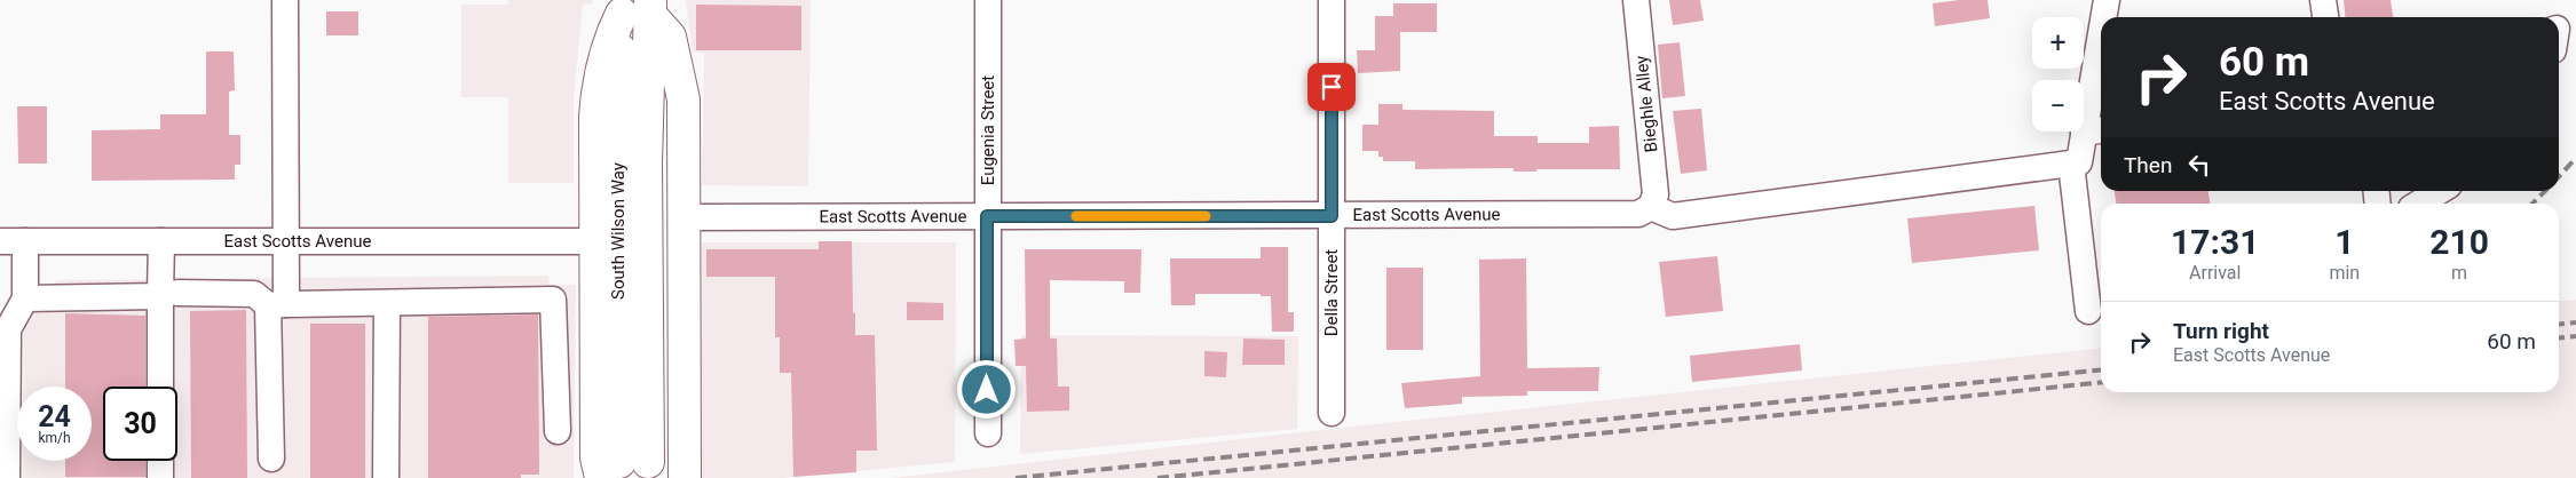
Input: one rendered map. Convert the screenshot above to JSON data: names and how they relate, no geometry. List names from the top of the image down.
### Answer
{
  "streets": {
    "main road": ["South Wilson Way"],
    "street": [
      "Bieghle Alley",
      "Eugenia Street",
      "East Scotts Avenue",
      "Della Street"
    ]
  },
  "crossings": [
    ["Bieghle Alley", "East Scotts Avenue"],
    ["Eugenia Street", "East Scotts Avenue"],
    ["East Scotts Avenue", "Della Street"]
  ],
  "page": {
    "map_buttons": ["+", "−"],
    "turn": ["60 m", "East Scotts Avenue"],
    "then": "Then",
    "eta": [
      "17:31",
      "Arrival",
      "1",
      "min",
      "210",
      "m"
    ],
    "list": [
      {
        "name": "Turn right",
        "note": "East Scotts Avenue",
        "value": "60 m"
      }
    ],
    "speed": "24 km/h",
    "limit": "30"
  }
}
